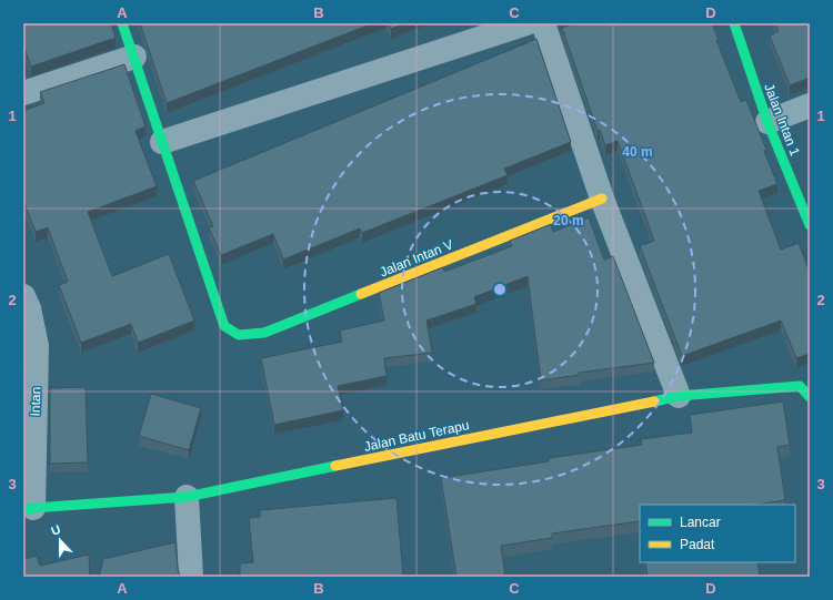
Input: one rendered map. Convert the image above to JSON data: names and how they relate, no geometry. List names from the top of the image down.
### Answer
{
  "streets": {
    "street": [
      "Jalan Intan 1",
      "Jalan Intan V",
      "Intan",
      "Jalan Batu Terapu"
    ]
  },
  "crossings": [
    ["Intan", "Jalan Batu Terapu"]
  ],
  "legend": ["Lancar", "Padat"],
  "north": "top",
  "grid": {
    "columns": [
      "A",
      "B",
      "C",
      "D"
    ],
    "rows": ["1", "2", "3"]
  },
  "rings": ["40 m", "20 m"]
}
